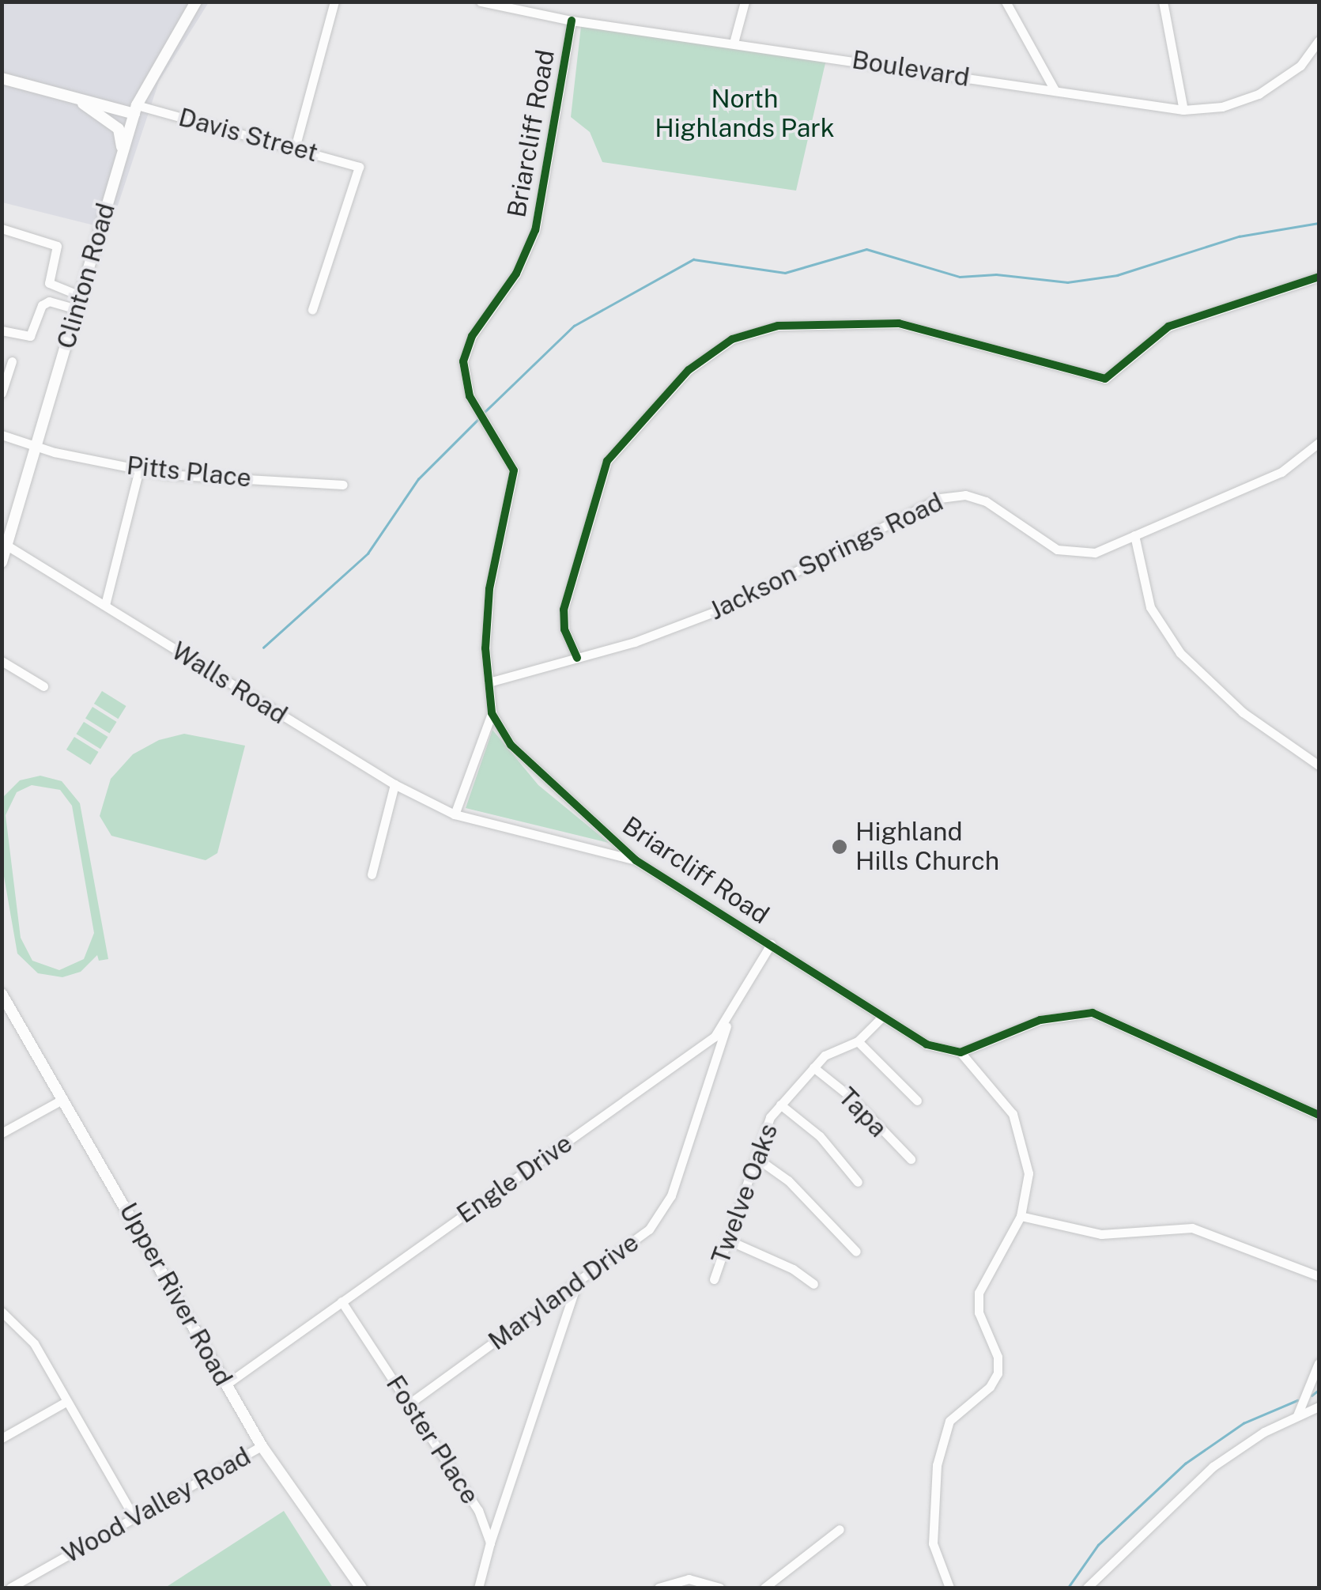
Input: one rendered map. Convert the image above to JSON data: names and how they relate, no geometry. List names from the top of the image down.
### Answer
{
  "streets": {
    "street": [
      "Boulevard",
      "Briarcliff Road",
      "Davis Street",
      "Clinton Road",
      "Pitts Place",
      "Jackson Springs Road",
      "Walls Road",
      "Tapa",
      "Engle Drive",
      "Twelve Oaks",
      "Maryland Drive",
      "Upper River Road",
      "Foster Place",
      "Wood Valley Road"
    ]
  },
  "crossings": [
    ["Boulevard", "Briarcliff Road"],
    ["Briarcliff Road", "Jackson Springs Road"],
    ["Briarcliff Road", "Walls Road"],
    ["Briarcliff Road", "Engle Drive"],
    ["Briarcliff Road", "Twelve Oaks"],
    ["Davis Street", "Clinton Road"],
    ["Clinton Road", "Pitts Place"],
    ["Clinton Road", "Walls Road"],
    ["Tapa", "Twelve Oaks"],
    ["Engle Drive", "Maryland Drive"],
    ["Engle Drive", "Upper River Road"],
    ["Engle Drive", "Foster Place"],
    ["Maryland Drive", "Foster Place"],
    ["Upper River Road", "Wood Valley Road"]
  ],
  "parks": ["North Highlands Park"],
  "places": ["Highland Hills Church"]
}
